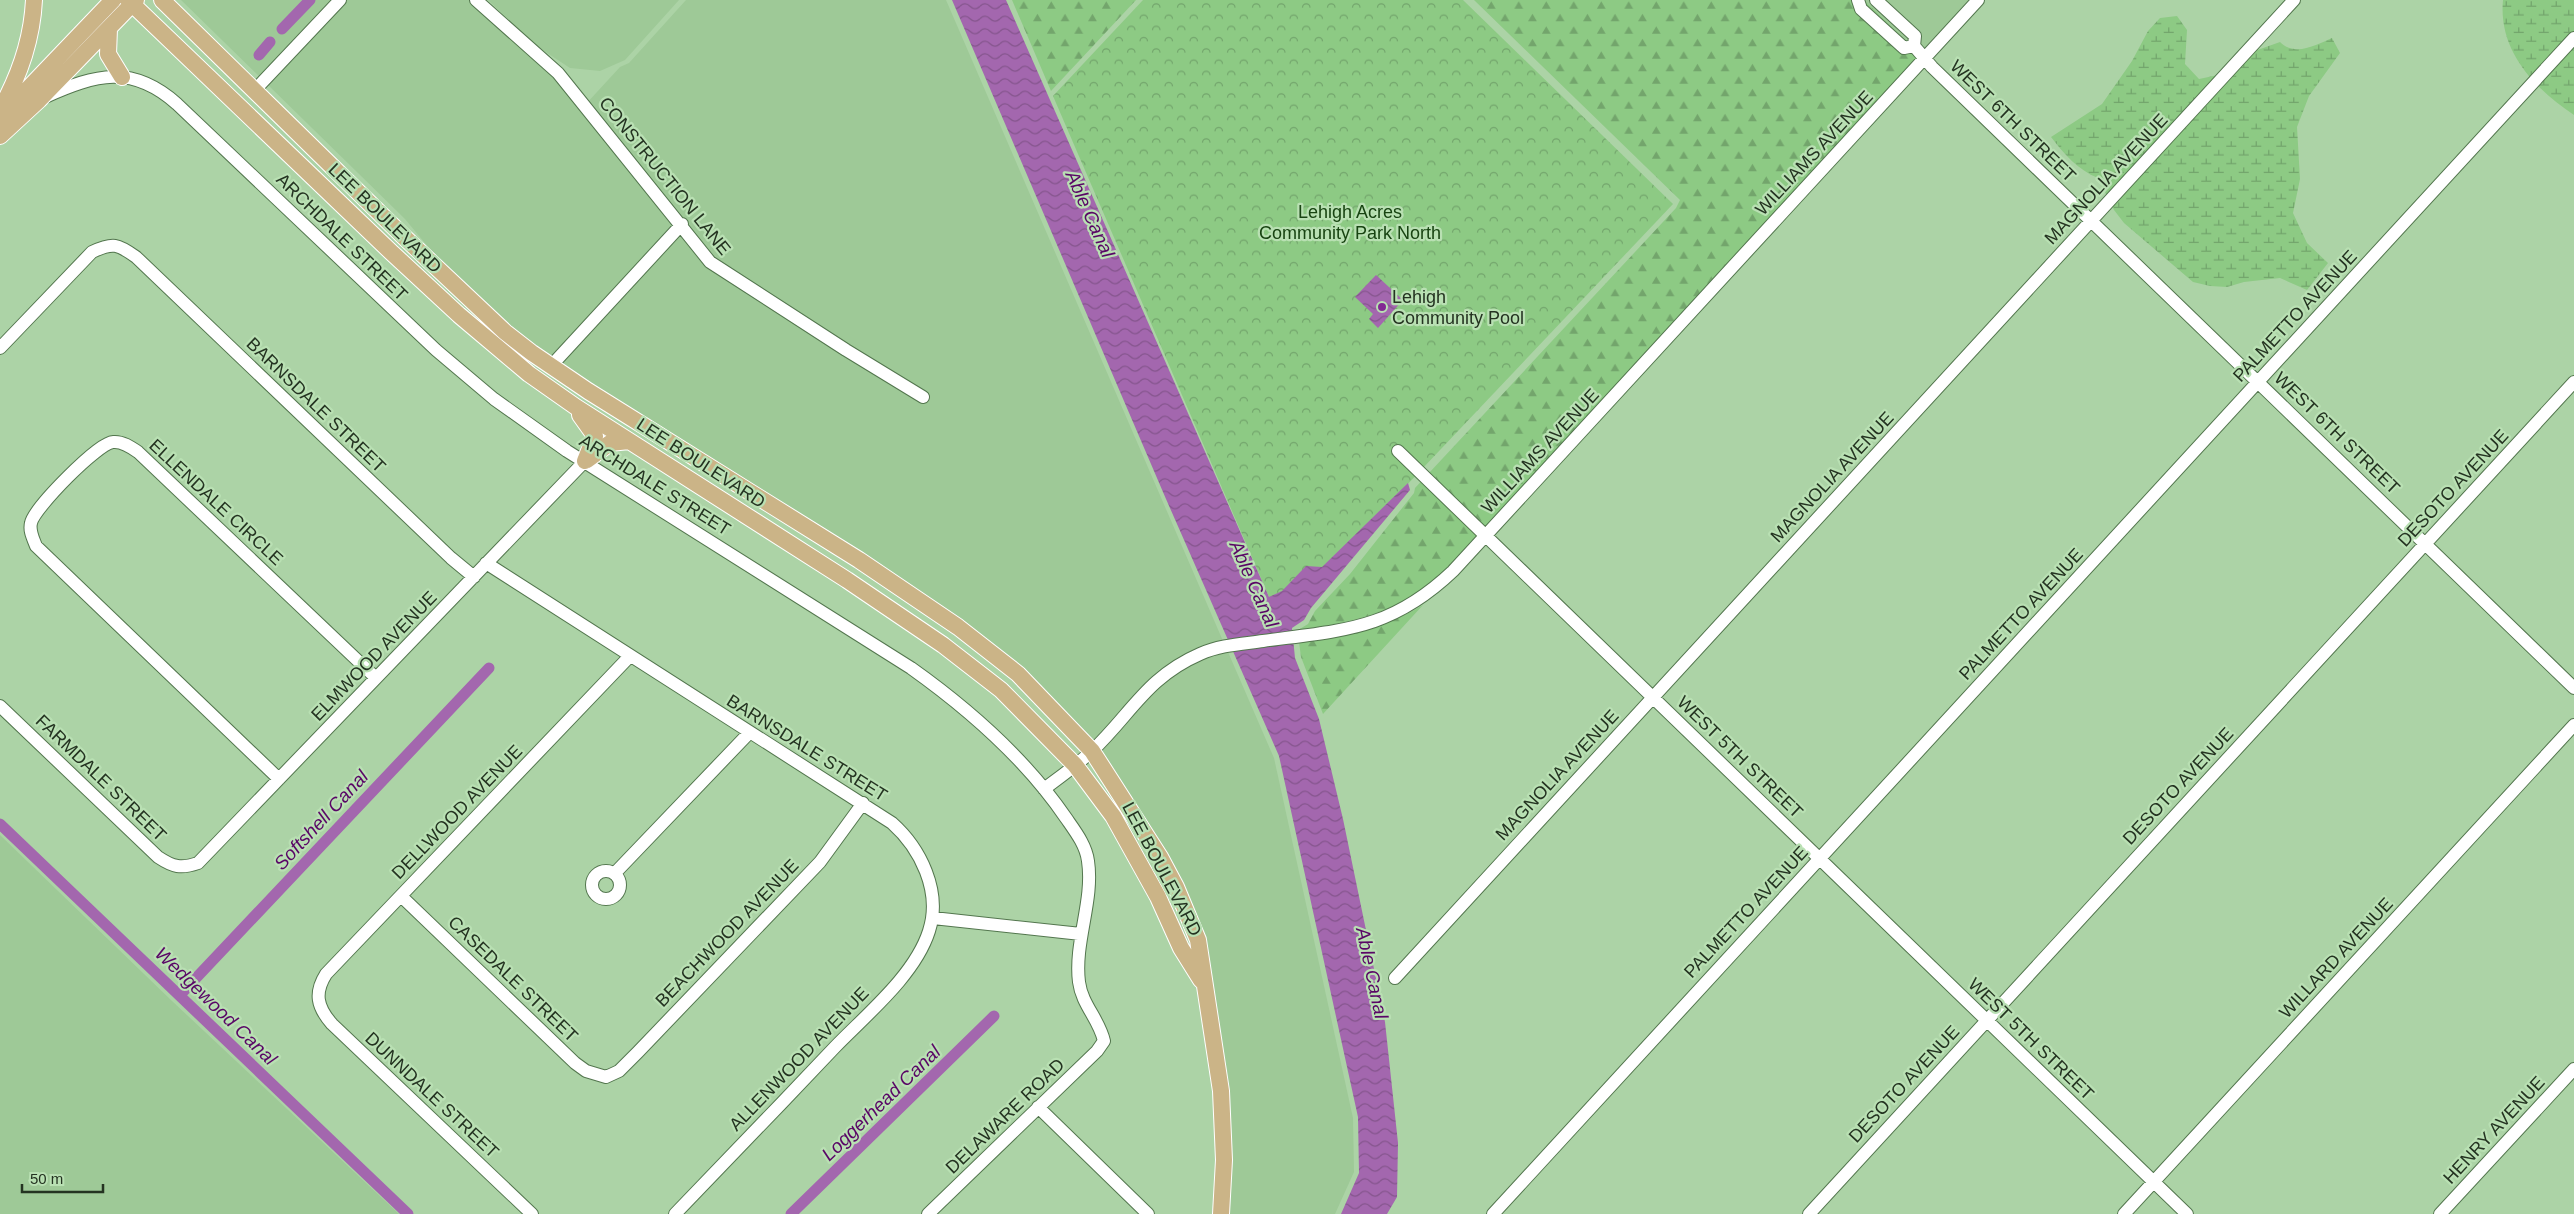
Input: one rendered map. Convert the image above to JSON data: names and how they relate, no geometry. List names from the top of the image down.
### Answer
{
  "streets": {
    "main road": ["LEE BOULEVARD"],
    "street": [
      "WEST 6TH STREET",
      "WILLIAMS AVENUE",
      "CONSTRUCTION LANE",
      "MAGNOLIA AVENUE",
      "ARCHDALE STREET",
      "PALMETTO AVENUE",
      "BARNSDALE STREET",
      "DESOTO AVENUE",
      "ELLENDALE CIRCLE",
      "ELMWOOD AVENUE",
      "WEST 5TH STREET",
      "FARMDALE STREET",
      "DELLWOOD AVENUE",
      "BEACHWOOD AVENUE",
      "WILLARD AVENUE",
      "CASEDALE STREET",
      "ALLENWOOD AVENUE",
      "DUNNDALE STREET",
      "DELAWARE ROAD",
      "HENRY AVENUE"
    ]
  },
  "crossings": [
    ["WEST 6TH STREET", "WILLIAMS AVENUE"],
    ["WEST 6TH STREET", "MAGNOLIA AVENUE"],
    ["WEST 6TH STREET", "PALMETTO AVENUE"],
    ["WEST 6TH STREET", "DESOTO AVENUE"],
    ["WILLIAMS AVENUE", "LEE BOULEVARD"],
    ["WILLIAMS AVENUE", "ARCHDALE STREET"],
    ["WILLIAMS AVENUE", "WEST 5TH STREET"],
    ["MAGNOLIA AVENUE", "WEST 5TH STREET"],
    ["ARCHDALE STREET", "ELMWOOD AVENUE"],
    ["ARCHDALE STREET", "DELAWARE ROAD"],
    ["PALMETTO AVENUE", "WEST 5TH STREET"],
    ["BARNSDALE STREET", "ELMWOOD AVENUE"],
    ["BARNSDALE STREET", "DELLWOOD AVENUE"],
    ["BARNSDALE STREET", "BEACHWOOD AVENUE"],
    ["BARNSDALE STREET", "ALLENWOOD AVENUE"],
    ["DESOTO AVENUE", "WEST 5TH STREET"],
    ["ELLENDALE CIRCLE", "ELMWOOD AVENUE"],
    ["ELMWOOD AVENUE", "FARMDALE STREET"],
    ["WEST 5TH STREET", "WILLARD AVENUE"],
    ["DELLWOOD AVENUE", "CASEDALE STREET"],
    ["DELLWOOD AVENUE", "DUNNDALE STREET"],
    ["BEACHWOOD AVENUE", "CASEDALE STREET"]
  ],
  "water": [
    "Able Canal",
    "Softshell Canal",
    "Wedgewood Canal",
    "Loggerhead Canal"
  ],
  "parks": ["Lehigh Acres Community Park North"],
  "places": ["Lehigh Community Pool"],
  "scale_bar": "50 m"
}
